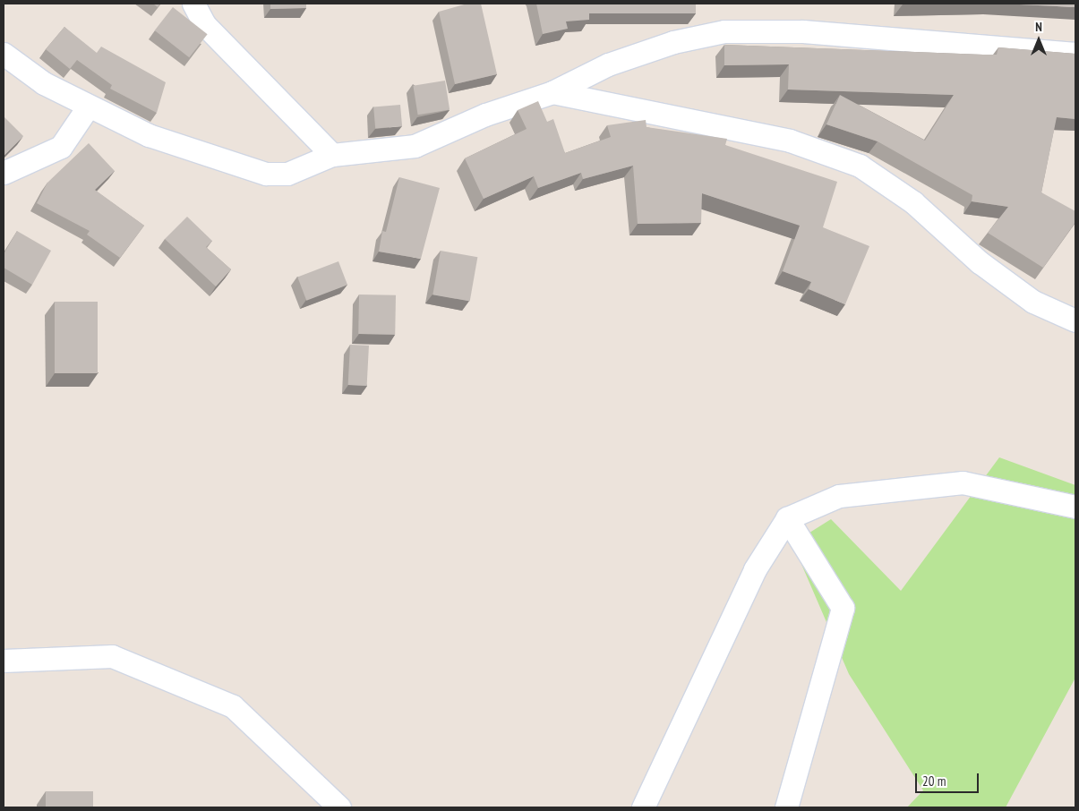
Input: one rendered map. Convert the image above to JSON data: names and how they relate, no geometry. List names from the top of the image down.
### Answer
{
  "scale_bar": "20 m",
  "north": "top"
}
